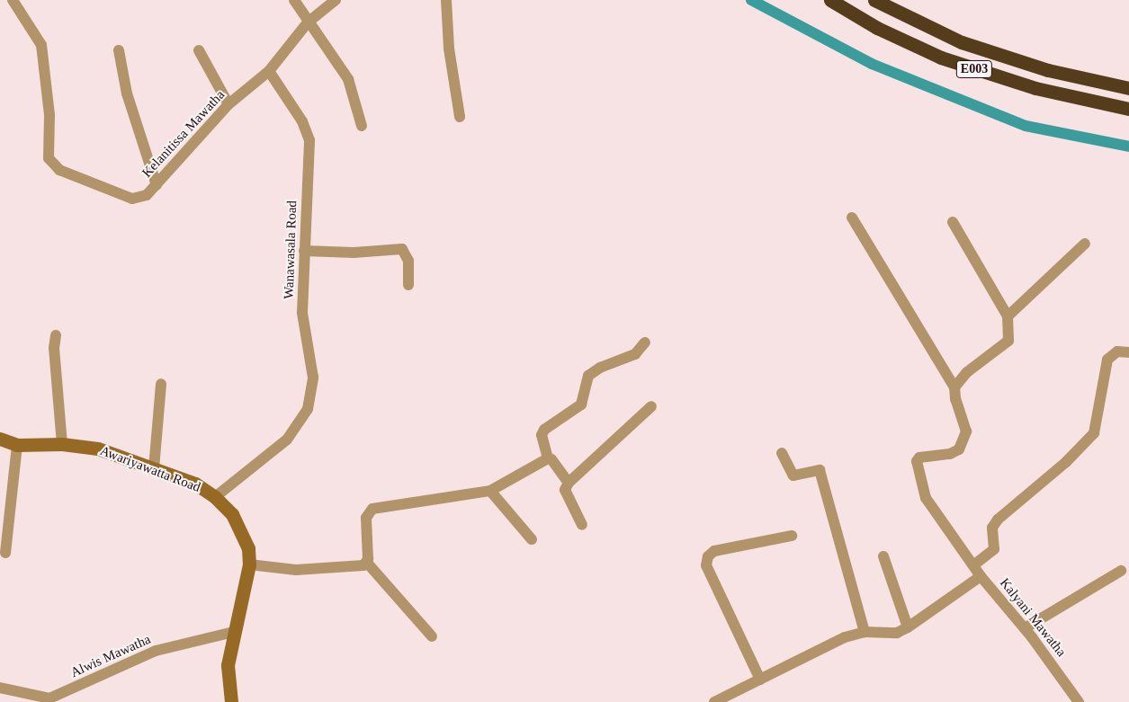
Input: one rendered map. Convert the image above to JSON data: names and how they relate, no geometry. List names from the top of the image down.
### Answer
{
  "streets": {
    "highway": ["E003"],
    "street": [
      "Kelanitissa Mawatha",
      "Wanawasala Road",
      "Awariyawatta Road",
      "Kalyani Mawatha",
      "Alwis Mawatha"
    ]
  },
  "crossings": [
    ["Kelanitissa Mawatha", "Wanawasala Road"],
    ["Wanawasala Road", "Awariyawatta Road"],
    ["Awariyawatta Road", "Alwis Mawatha"]
  ]
}
